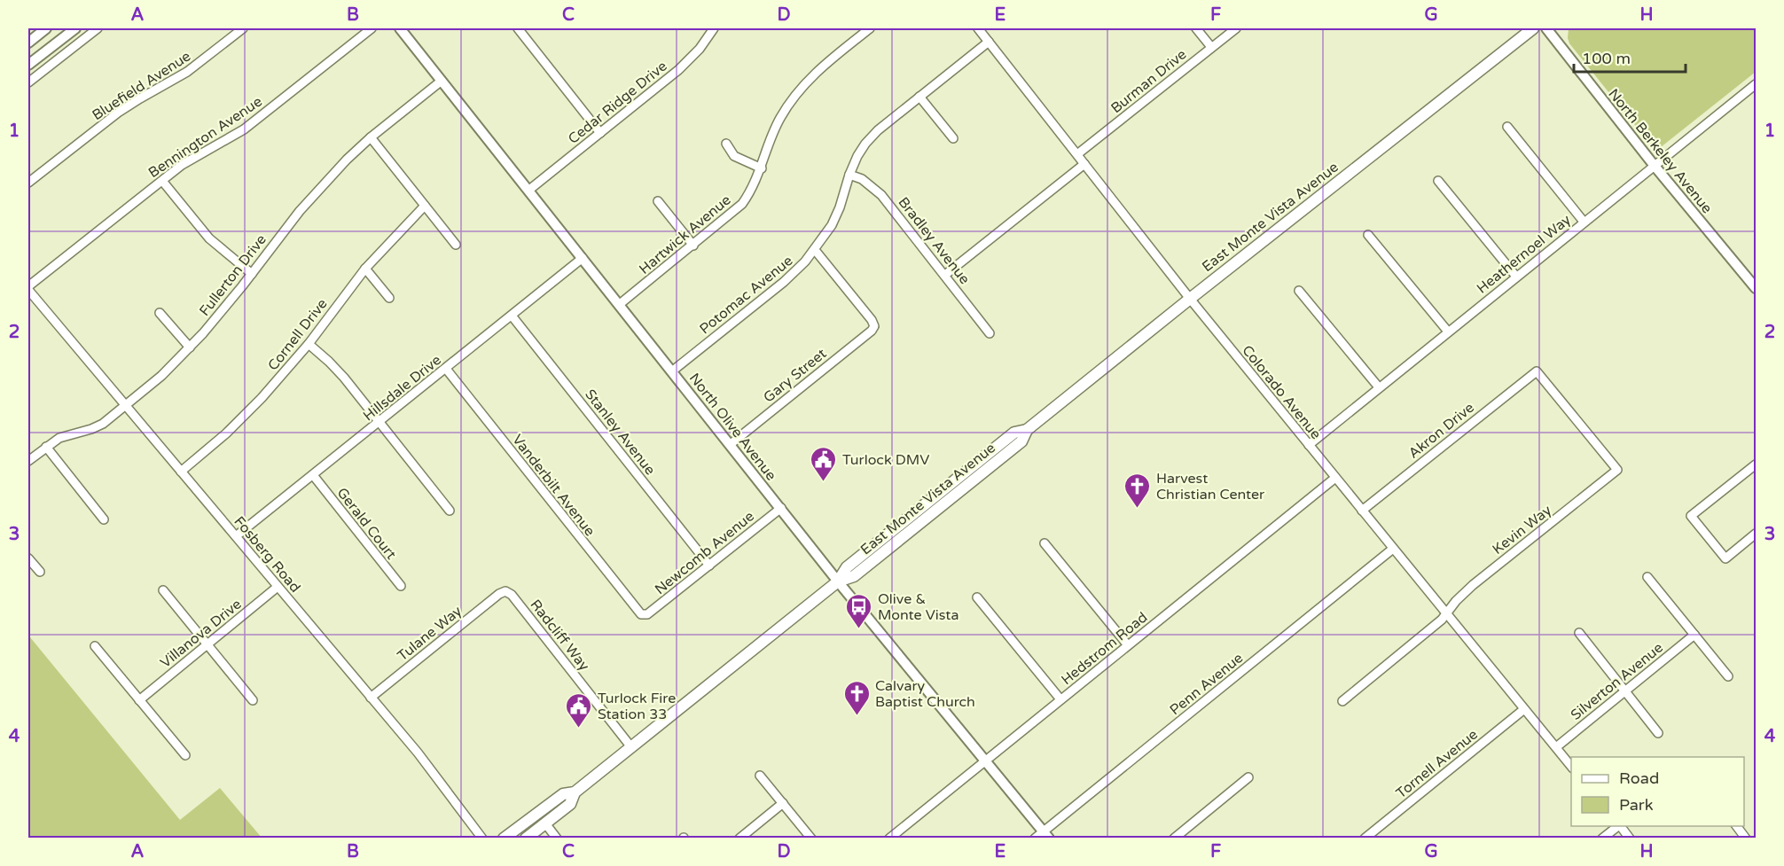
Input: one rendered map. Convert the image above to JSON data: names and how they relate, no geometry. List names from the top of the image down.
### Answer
{
  "streets": {
    "main road": ["East Monte Vista Avenue"],
    "street": [
      "Burman Drive",
      "Bluefield Avenue",
      "Cedar Ridge Drive",
      "Bennington Avenue",
      "North Berkeley Avenue",
      "Hartwick Avenue",
      "Bradley Avenue",
      "Heathernoel Way",
      "Fullerton Drive",
      "Potomac Avenue",
      "Cornell Drive",
      "Gary Street",
      "Hillsdale Drive",
      "Colorado Avenue",
      "North Olive Avenue",
      "Akron Drive",
      "Stanley Avenue",
      "Vanderbilt Avenue",
      "Gerald Court",
      "Kevin Way",
      "Newcomb Avenue",
      "Fosberg Road",
      "Villanova Drive",
      "Tulane Way",
      "Radcliff Way",
      "Hedstrom Road",
      "Silverton Avenue",
      "Penn Avenue",
      "Tornell Avenue"
    ]
  },
  "crossings": [
    ["Burman Drive", "Colorado Avenue"],
    ["Cedar Ridge Drive", "North Olive Avenue"],
    ["Bennington Avenue", "Fosberg Road"],
    ["North Berkeley Avenue", "Heathernoel Way"],
    ["East Monte Vista Avenue", "Colorado Avenue"],
    ["East Monte Vista Avenue", "North Olive Avenue"],
    ["East Monte Vista Avenue", "Radcliff Way"],
    ["Hartwick Avenue", "North Olive Avenue"],
    ["Bradley Avenue", "Potomac Avenue"],
    ["Heathernoel Way", "Colorado Avenue"],
    ["Fullerton Drive", "North Olive Avenue"],
    ["Fullerton Drive", "Fosberg Road"],
    ["Potomac Avenue", "Gary Street"],
    ["Potomac Avenue", "Colorado Avenue"],
    ["Potomac Avenue", "North Olive Avenue"],
    ["Cornell Drive", "Fosberg Road"],
    ["Gary Street", "North Olive Avenue"],
    ["Hillsdale Drive", "North Olive Avenue"],
    ["Hillsdale Drive", "Stanley Avenue"],
    ["Hillsdale Drive", "Vanderbilt Avenue"],
    ["Hillsdale Drive", "Gerald Court"],
    ["Hillsdale Drive", "Fosberg Road"],
    ["Colorado Avenue", "Akron Drive"],
    ["Colorado Avenue", "Kevin Way"],
    ["Colorado Avenue", "Hedstrom Road"],
    ["Colorado Avenue", "Silverton Avenue"],
    ["Colorado Avenue", "Penn Avenue"],
    ["Colorado Avenue", "Tornell Avenue"],
    ["North Olive Avenue", "Newcomb Avenue"],
    ["North Olive Avenue", "Hedstrom Road"],
    ["North Olive Avenue", "Penn Avenue"],
    ["Akron Drive", "Kevin Way"],
    ["Stanley Avenue", "Newcomb Avenue"],
    ["Vanderbilt Avenue", "Newcomb Avenue"],
    ["Fosberg Road", "Villanova Drive"],
    ["Fosberg Road", "Tulane Way"],
    ["Tulane Way", "Radcliff Way"]
  ],
  "places": {
    "public building": ["Turlock DMV", "Turlock Fire Station 33"],
    "church": ["Harvest Christian Center", "Calvary Baptist Church"],
    "bus stop": ["Olive & Monte Vista"]
  },
  "legend": ["Road", "Park"],
  "scale_bar": "100 m",
  "grid": {
    "columns": [
      "A",
      "B",
      "C",
      "D",
      "E",
      "F",
      "G",
      "H"
    ],
    "rows": [
      "1",
      "2",
      "3",
      "4"
    ]
  }
}
